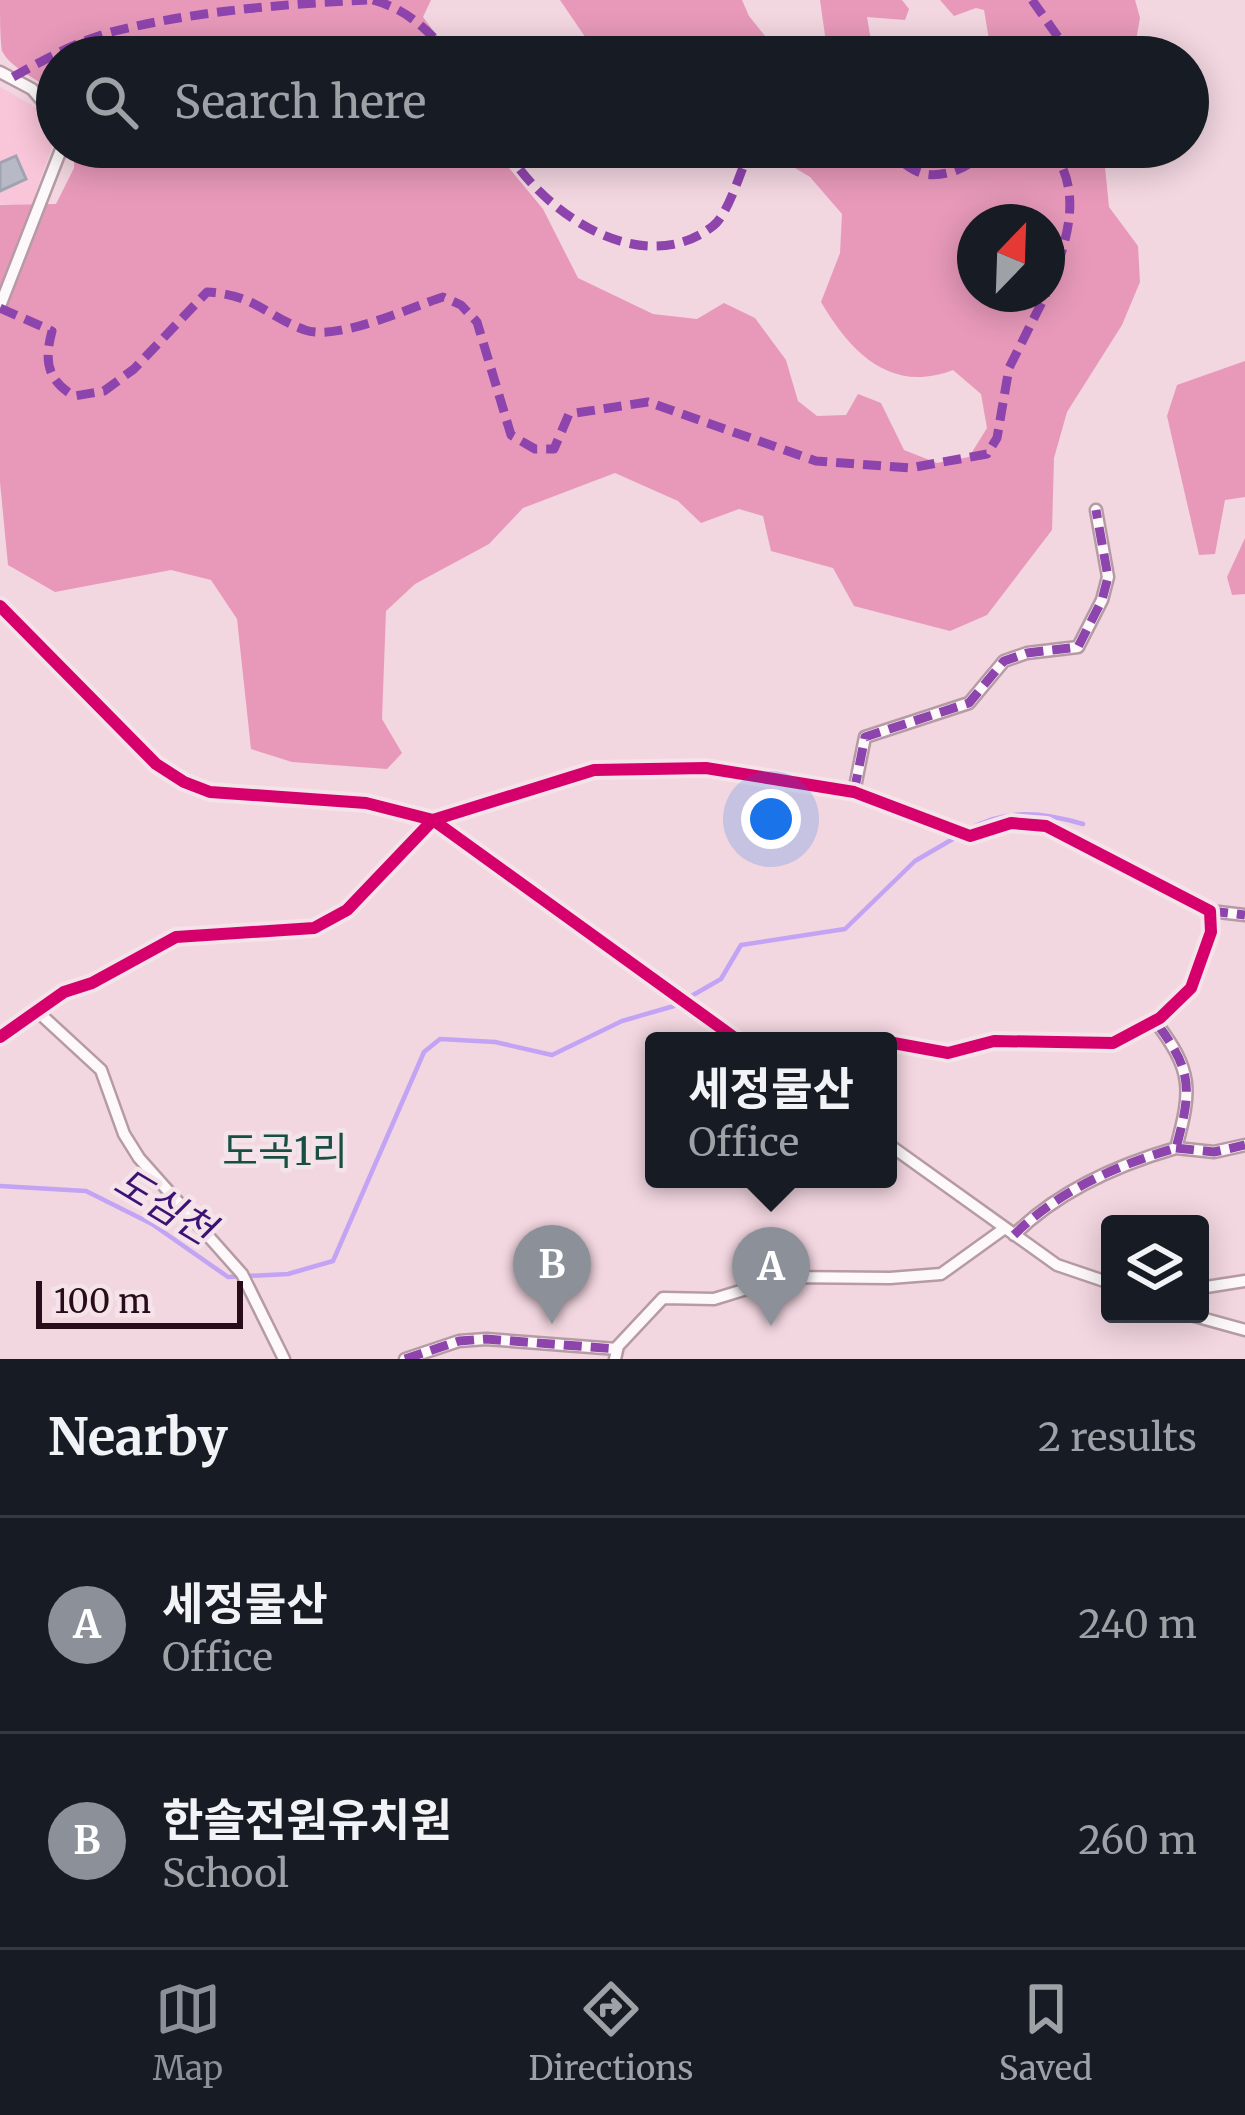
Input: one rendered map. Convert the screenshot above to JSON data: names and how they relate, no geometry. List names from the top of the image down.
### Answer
{
  "districts": ["도곡1리"],
  "water": ["도심천"],
  "scale_bar": "100 m",
  "north": "top right",
  "page": {
    "search": "Search here",
    "popup": ["세정물산", "Office"],
    "pins": ["B", "A"],
    "scale": "100 m",
    "heading": ["Nearby", "2 results"],
    "list": [
      {
        "mark": "A",
        "name": "세정물산",
        "note": "Office",
        "value": "240 m"
      },
      {
        "mark": "B",
        "name": "한솔전원유치원",
        "note": "School",
        "value": "260 m"
      }
    ],
    "nav": ["Map", "Directions", "Saved"]
  }
}
